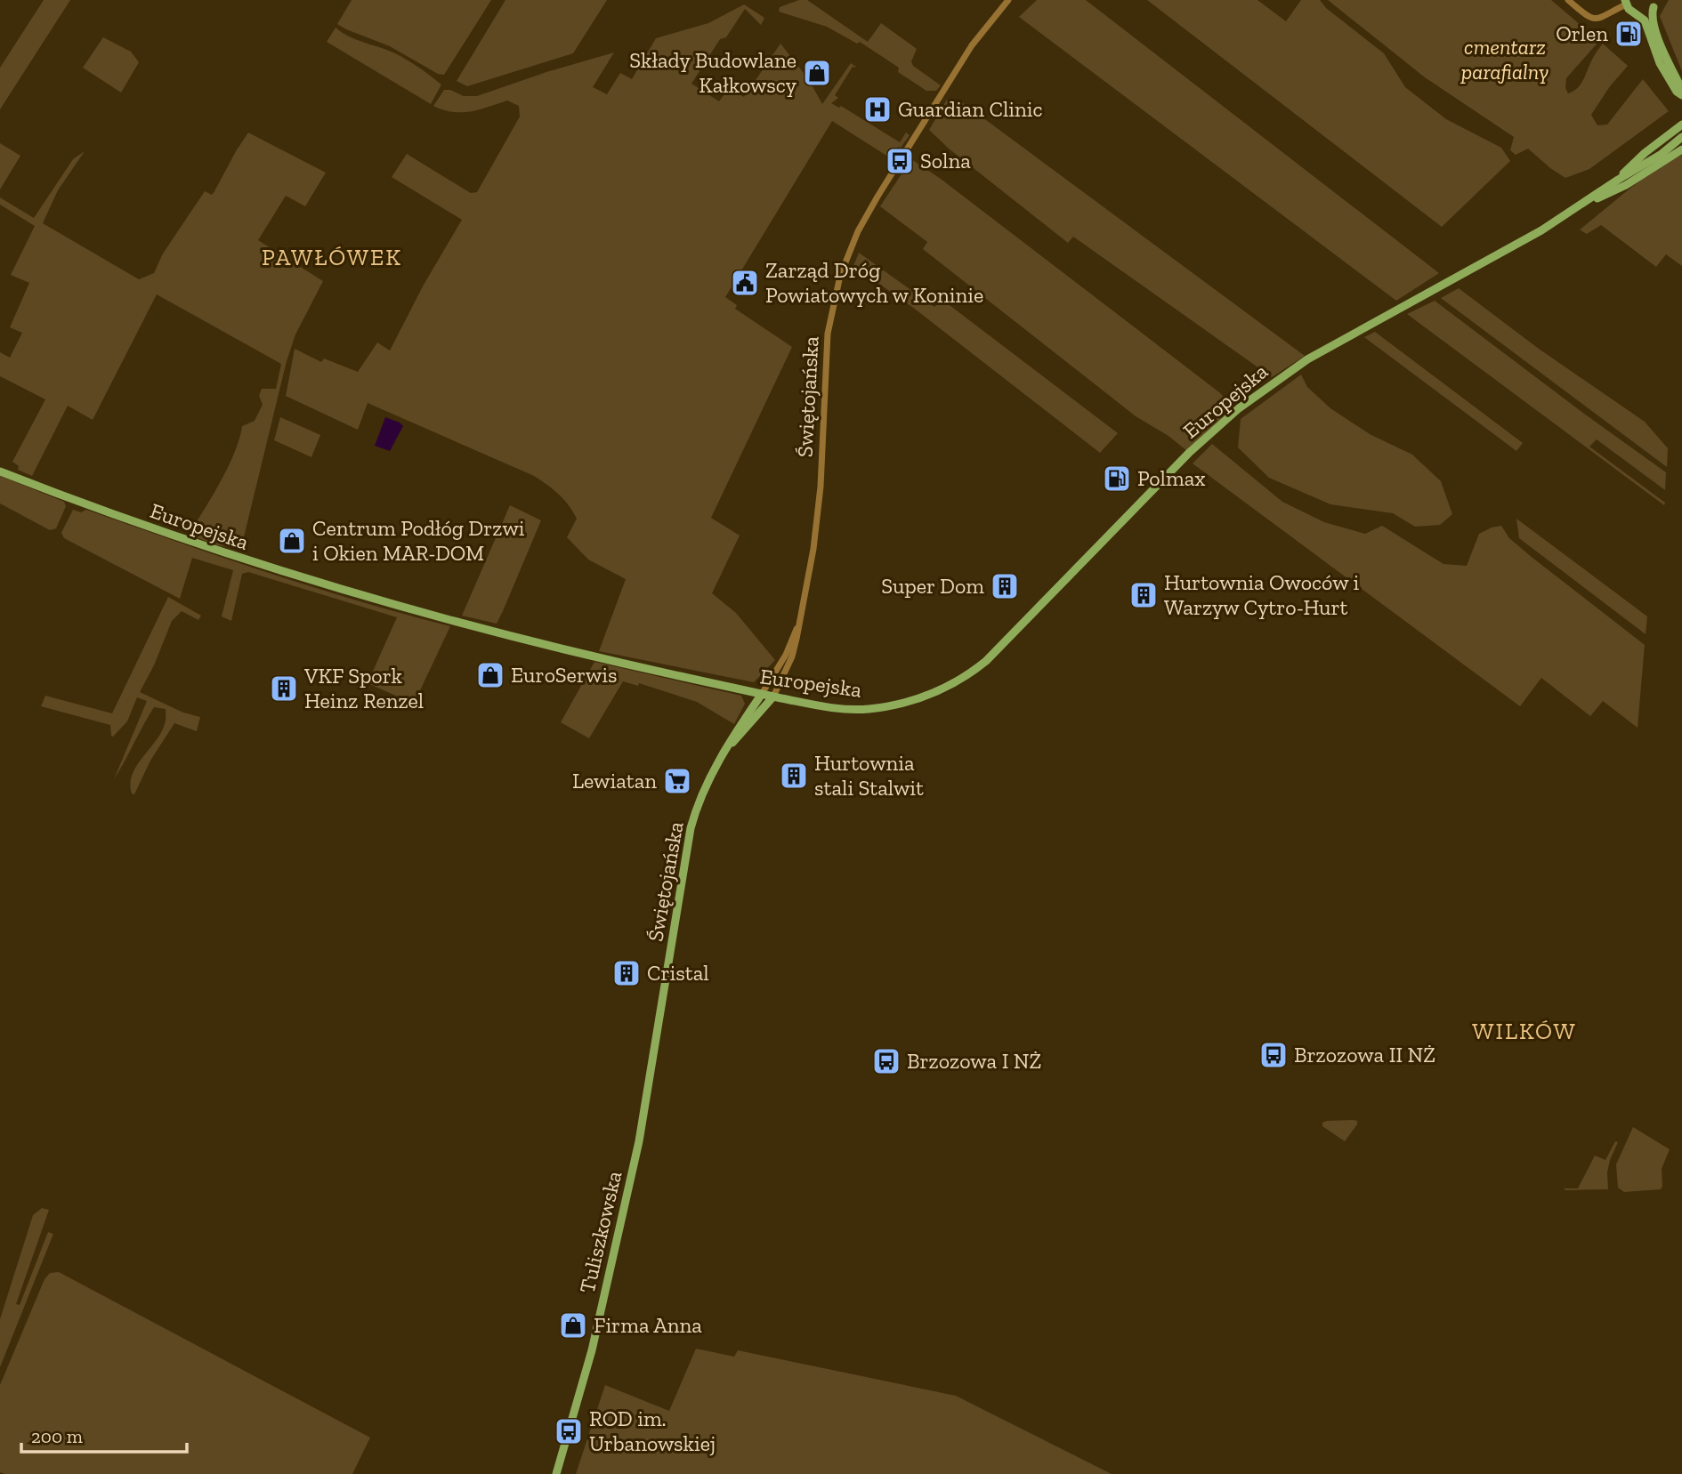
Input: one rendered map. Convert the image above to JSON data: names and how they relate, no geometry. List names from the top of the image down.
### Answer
{
  "streets": {
    "main road": ["Świętojańska", "Europejska", "Tuliszkowska"]
  },
  "crossings": [
    ["Świętojańska", "Europejska"],
    ["Świętojańska", "Tuliszkowska"]
  ],
  "districts": ["PAWŁÓWEK", "WILKÓW"],
  "parks": ["cmentarz parafialny"],
  "places": {
    "fuel station": ["Orlen", "Polmax"],
    "shop": [
      "Składy Budowlane Kałkowscy",
      "Centrum Podłóg Drzwi i Okien MAR-DOM",
      "EuroSerwis",
      "Firma Anna"
    ],
    "hospital": ["Guardian Clinic"],
    "bus stop": [
      "Solna",
      "Brzozowa II NŻ",
      "Brzozowa I NŻ",
      "ROD im. Urbanowskiej"
    ],
    "public building": ["Zarząd Dróg Powiatowych w Koninie"],
    "building": [
      "Super Dom",
      "Hurtownia Owoców i Warzyw Cytro-Hurt",
      "VKF Spork Heinz Renzel",
      "Hurtownia stali Stalwit",
      "Cristal"
    ],
    "supermarket": ["Lewiatan"]
  },
  "scale_bar": "200 m"
}
